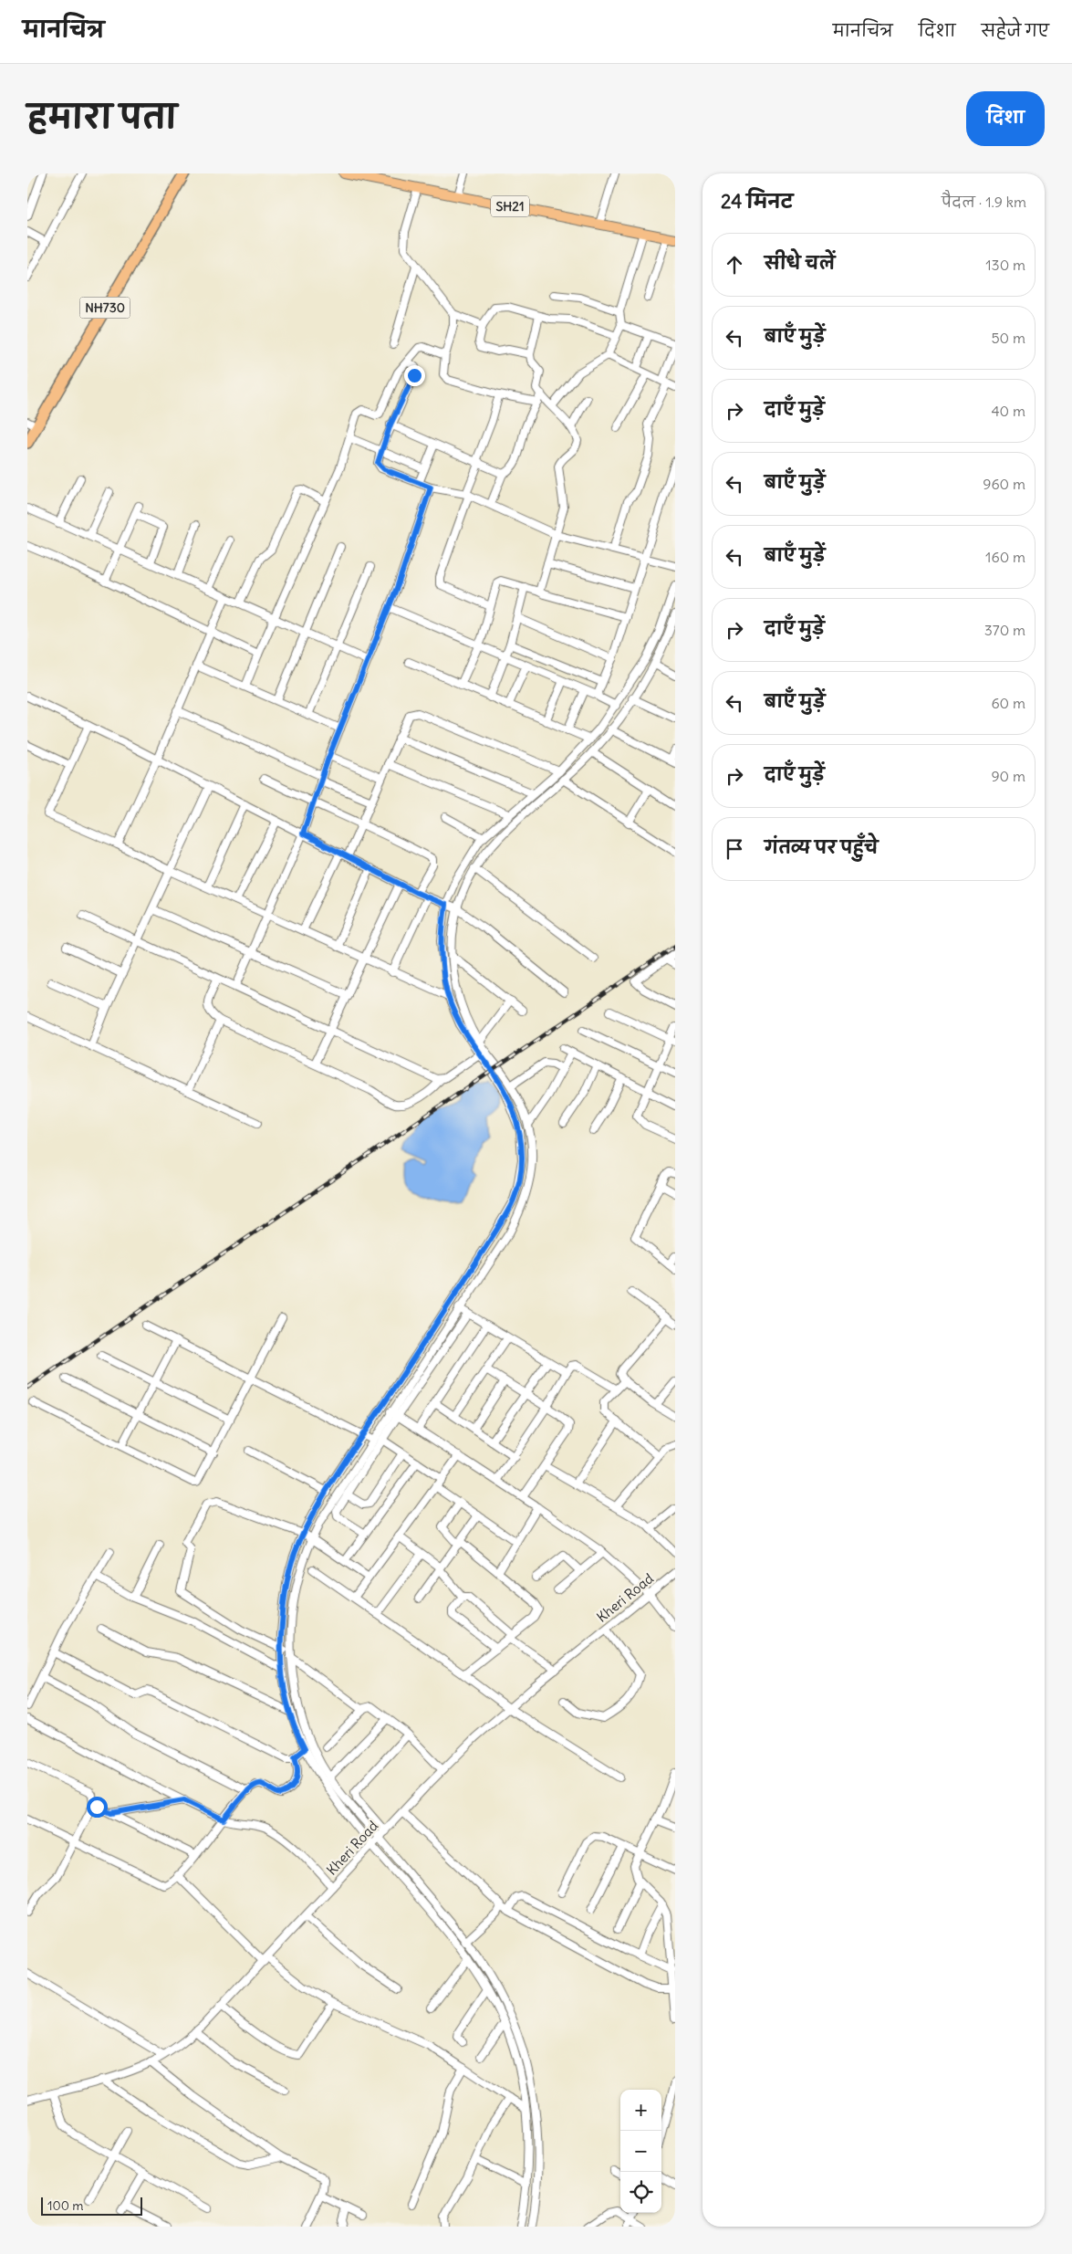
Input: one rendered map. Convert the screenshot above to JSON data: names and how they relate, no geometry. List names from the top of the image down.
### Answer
{
  "streets": {
    "highway": ["NH730"],
    "main road": ["SH21"],
    "street": ["Kheri Road"]
  },
  "scale_bar": "100 m",
  "page": {
    "header": "मानचित्र",
    "nav": ["मानचित्र", "दिशा", "सहेजे गए"],
    "title": "हमारा पता",
    "buttons": "दिशा",
    "heading": ["24 मिनट", "पैदल · 1.9 km"],
    "list": [
      ["सीधे चलें", "130 m"],
      ["बाएँ मुड़ें", "50 m"],
      ["दाएँ मुड़ें", "40 m"],
      ["बाएँ मुड़ें", "960 m"],
      ["बाएँ मुड़ें", "160 m"],
      ["दाएँ मुड़ें", "370 m"],
      ["बाएँ मुड़ें", "60 m"],
      ["दाएँ मुड़ें", "90 m"],
      "गंतव्य पर पहुँचे"
    ],
    "map_buttons": ["+", "−"],
    "scale": "100 m"
  }
}
